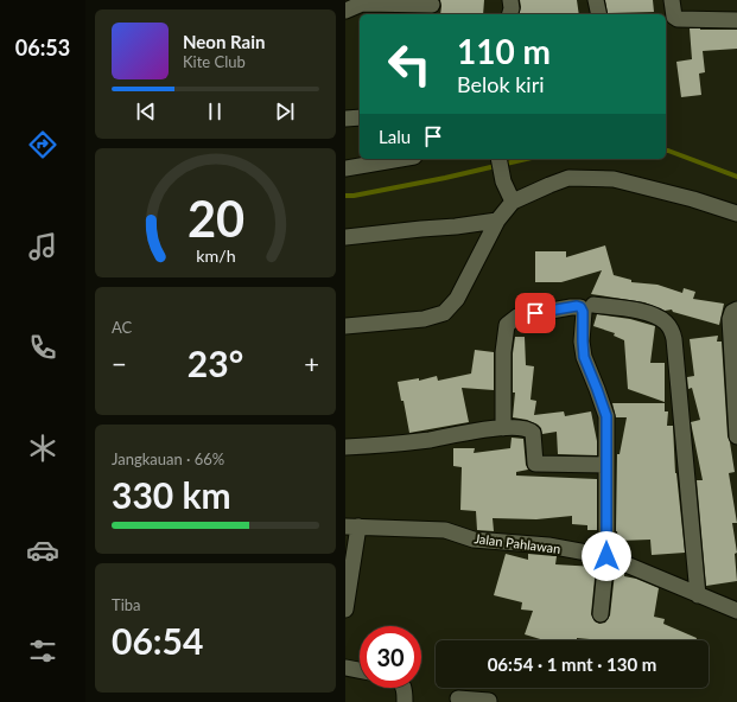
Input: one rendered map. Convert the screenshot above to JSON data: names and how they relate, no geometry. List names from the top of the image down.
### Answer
{
  "streets": {
    "street": ["Jalan Pahlawan"]
  },
  "page": {
    "tabs": "06:53",
    "turn": ["110 m", "Belok kiri"],
    "song": ["Neon Rain", "Kite Club"],
    "then": "Lalu",
    "tile": [
      "AC",
      ["Jangkauan · 66%", "330 km"],
      ["Tiba", "06:54"]
    ],
    "heat": ["−", "23°", "+"],
    "limit": "30",
    "trip": "06:54 · 1 mnt · 130 m",
    "gauge": ["20", "km/h"]
  }
}
